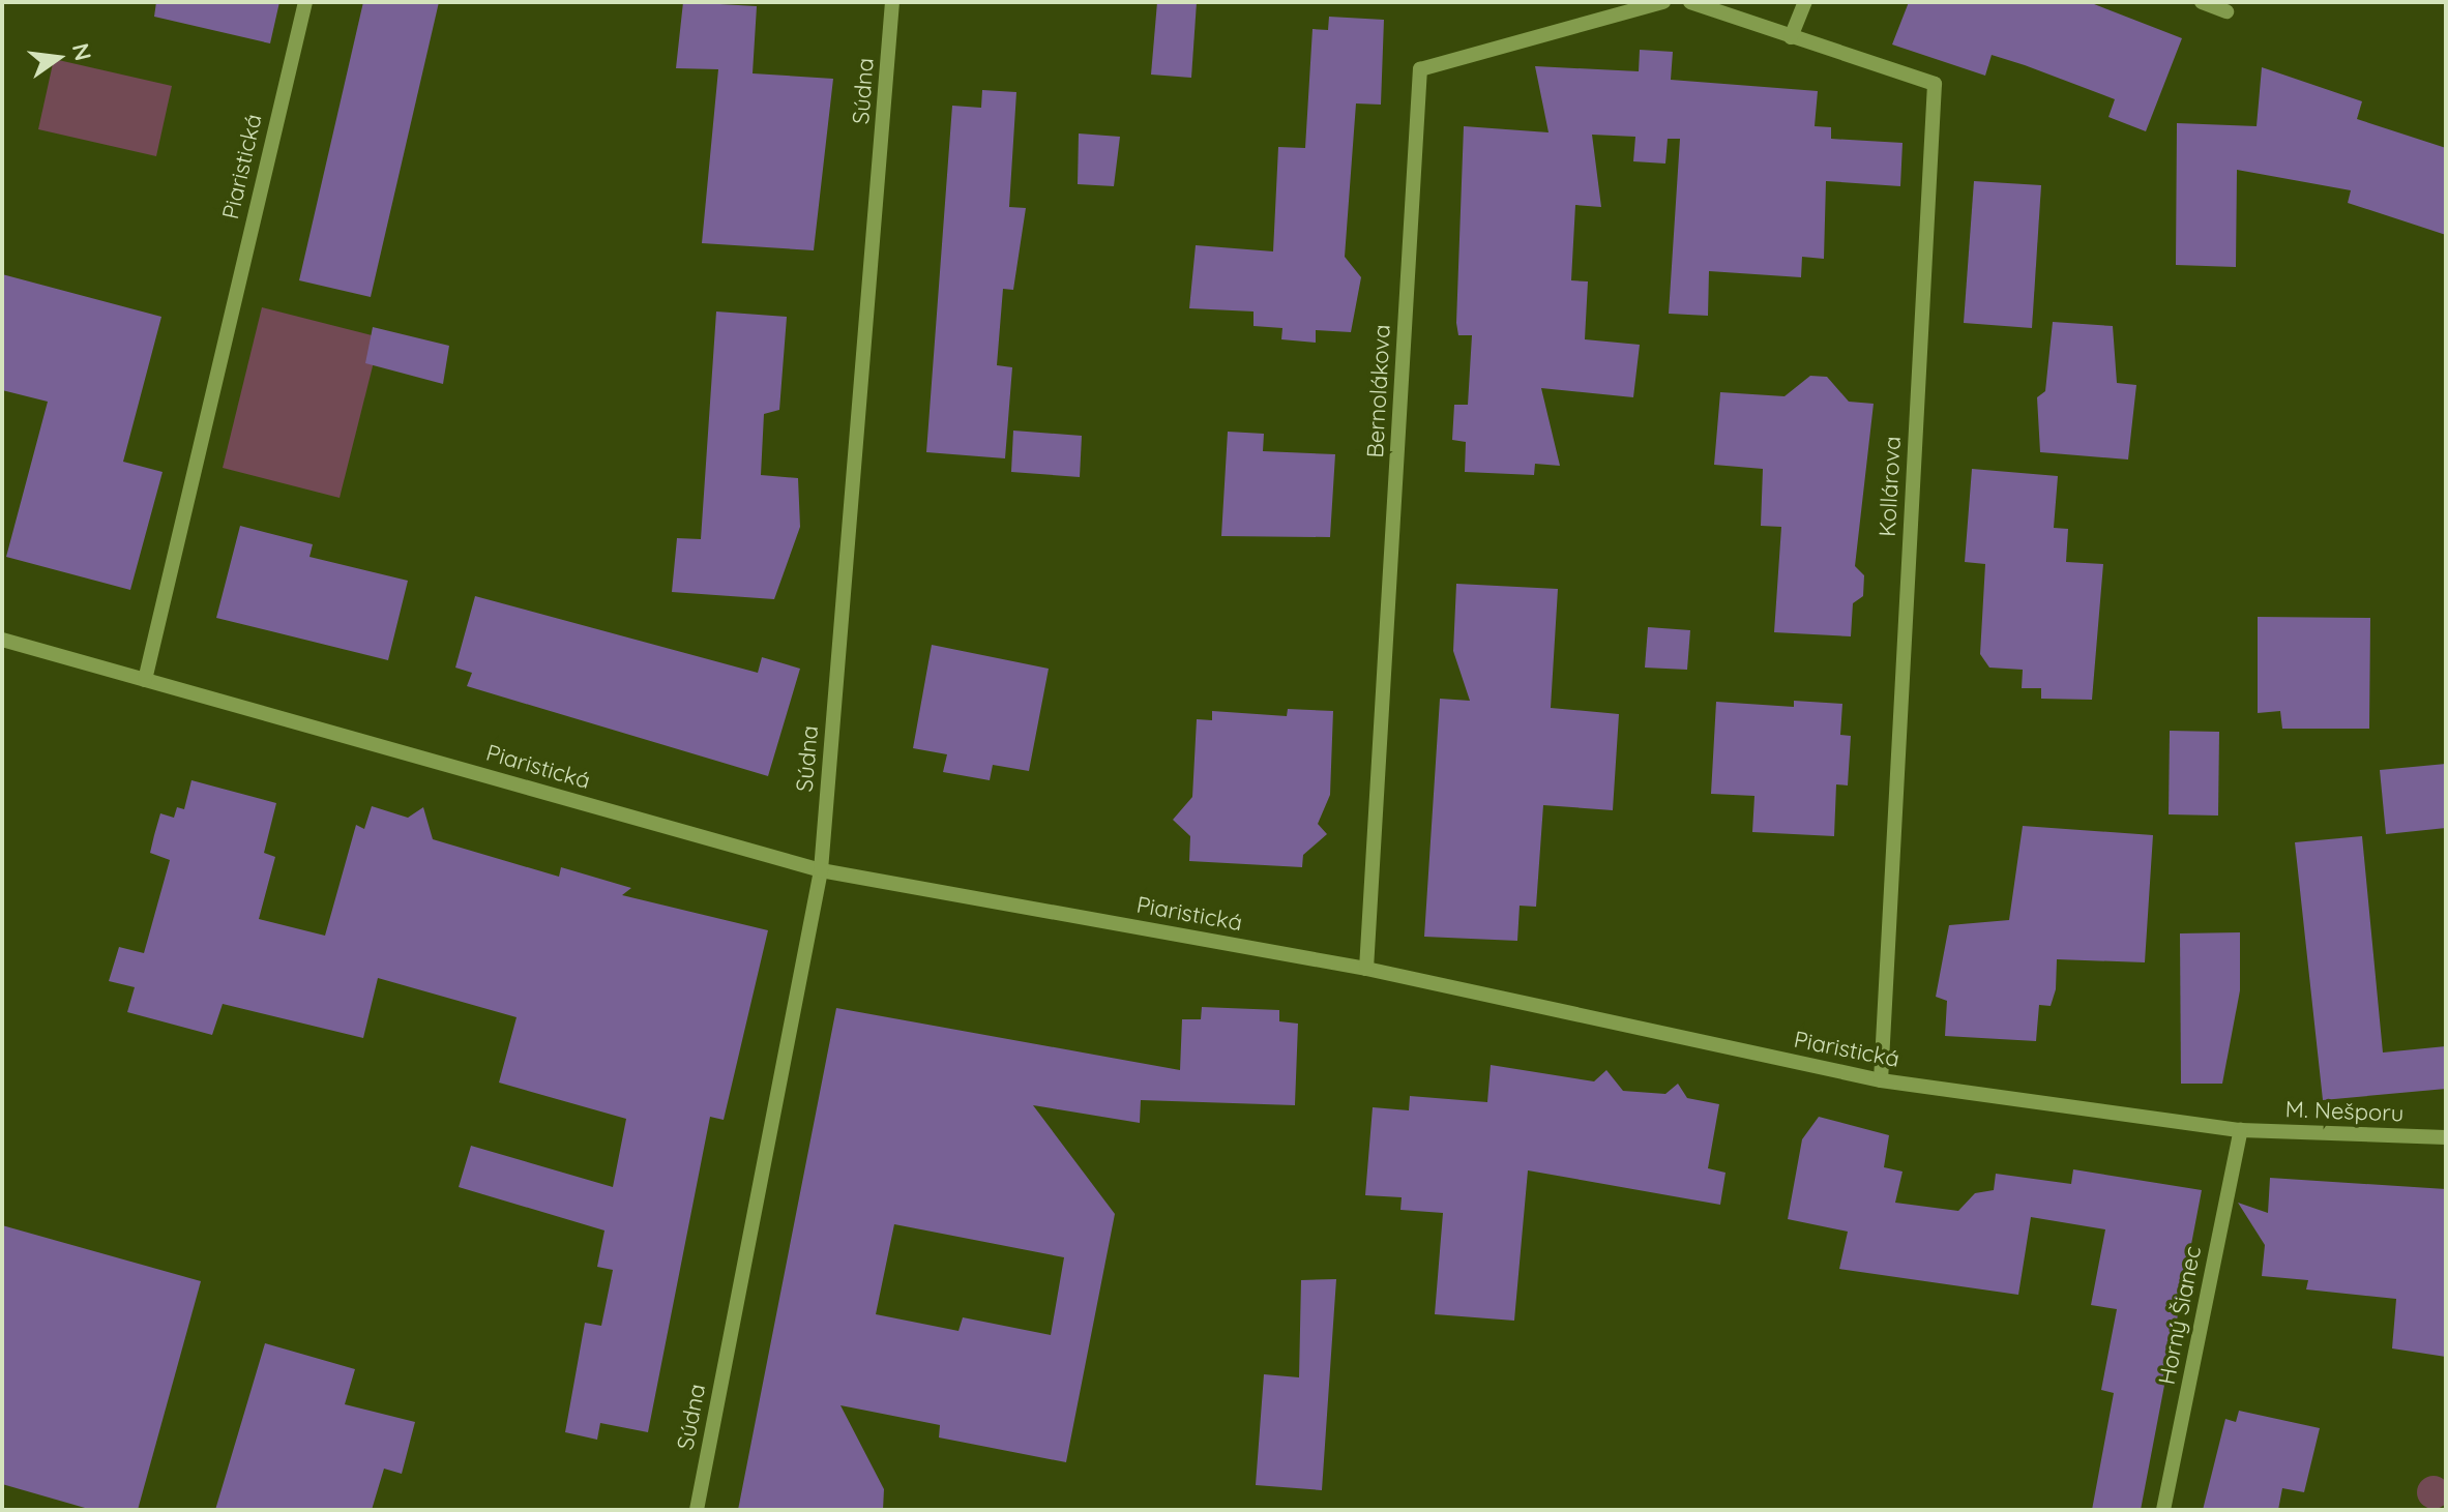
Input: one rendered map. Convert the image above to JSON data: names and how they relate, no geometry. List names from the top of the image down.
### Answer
{
  "streets": {
    "street": [
      "Súdna",
      "Piaristická",
      "Bernolákova",
      "Kollárova",
      "M. Nešporu",
      "Horný Šianec"
    ]
  },
  "crossings": [
    ["Súdna", "Piaristická"],
    ["Piaristická", "Bernolákova"],
    ["Piaristická", "Kollárova"],
    ["Piaristická", "M. Nešporu"],
    ["Piaristická", "Horný Šianec"],
    ["M. Nešporu", "Horný Šianec"]
  ],
  "north": "right"
}
